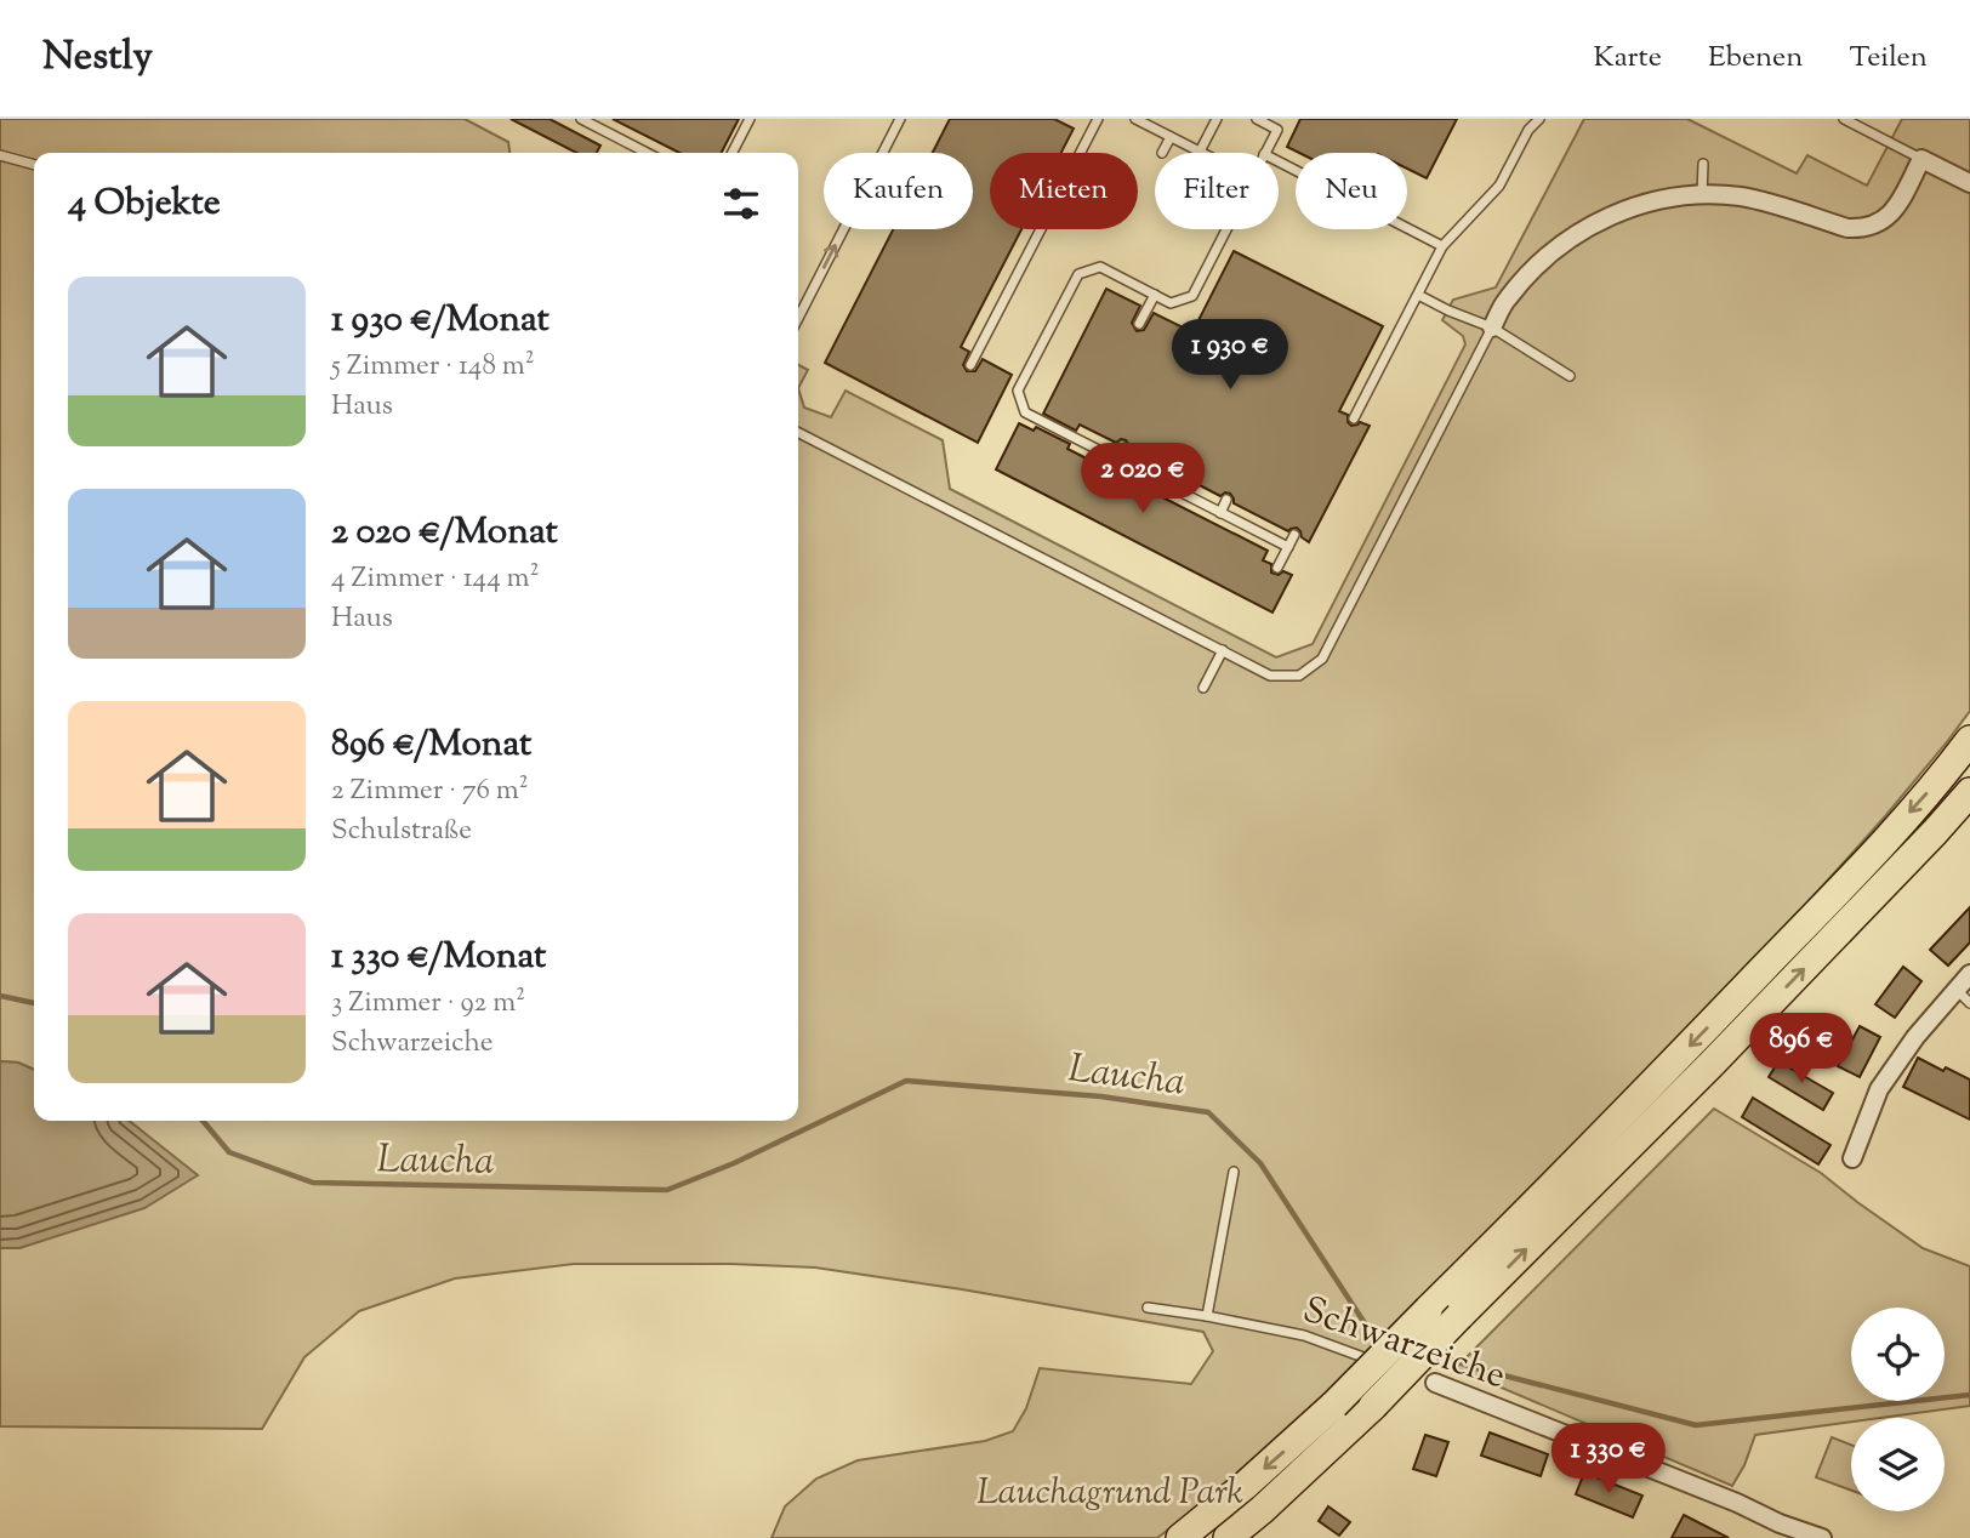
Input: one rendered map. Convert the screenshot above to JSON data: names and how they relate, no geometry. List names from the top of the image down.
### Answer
{
  "streets": {
    "street": ["Schwarzeiche"]
  },
  "water": ["Laucha"],
  "parks": ["Lauchagrund Park"],
  "page": {
    "header": "Nestly",
    "nav": ["Karte", "Ebenen", "Teilen"],
    "chip": [
      "Kaufen",
      "Mieten",
      "Filter",
      "Neu"
    ],
    "heading": "4 Objekte",
    "list": [
      {
        "name": "1 930 €/Monat",
        "note": "5 Zimmer · 148 m² · Haus"
      },
      {
        "name": "2 020 €/Monat",
        "note": "4 Zimmer · 144 m² · Haus"
      },
      {
        "name": "896 €/Monat",
        "note": "2 Zimmer · 76 m² · Schulstraße"
      },
      {
        "name": "1 330 €/Monat",
        "note": "3 Zimmer · 92 m² · Schwarzeiche"
      }
    ],
    "price": [
      "1 930 €",
      "2 020 €",
      "896 €",
      "1 330 €"
    ]
  }
}
